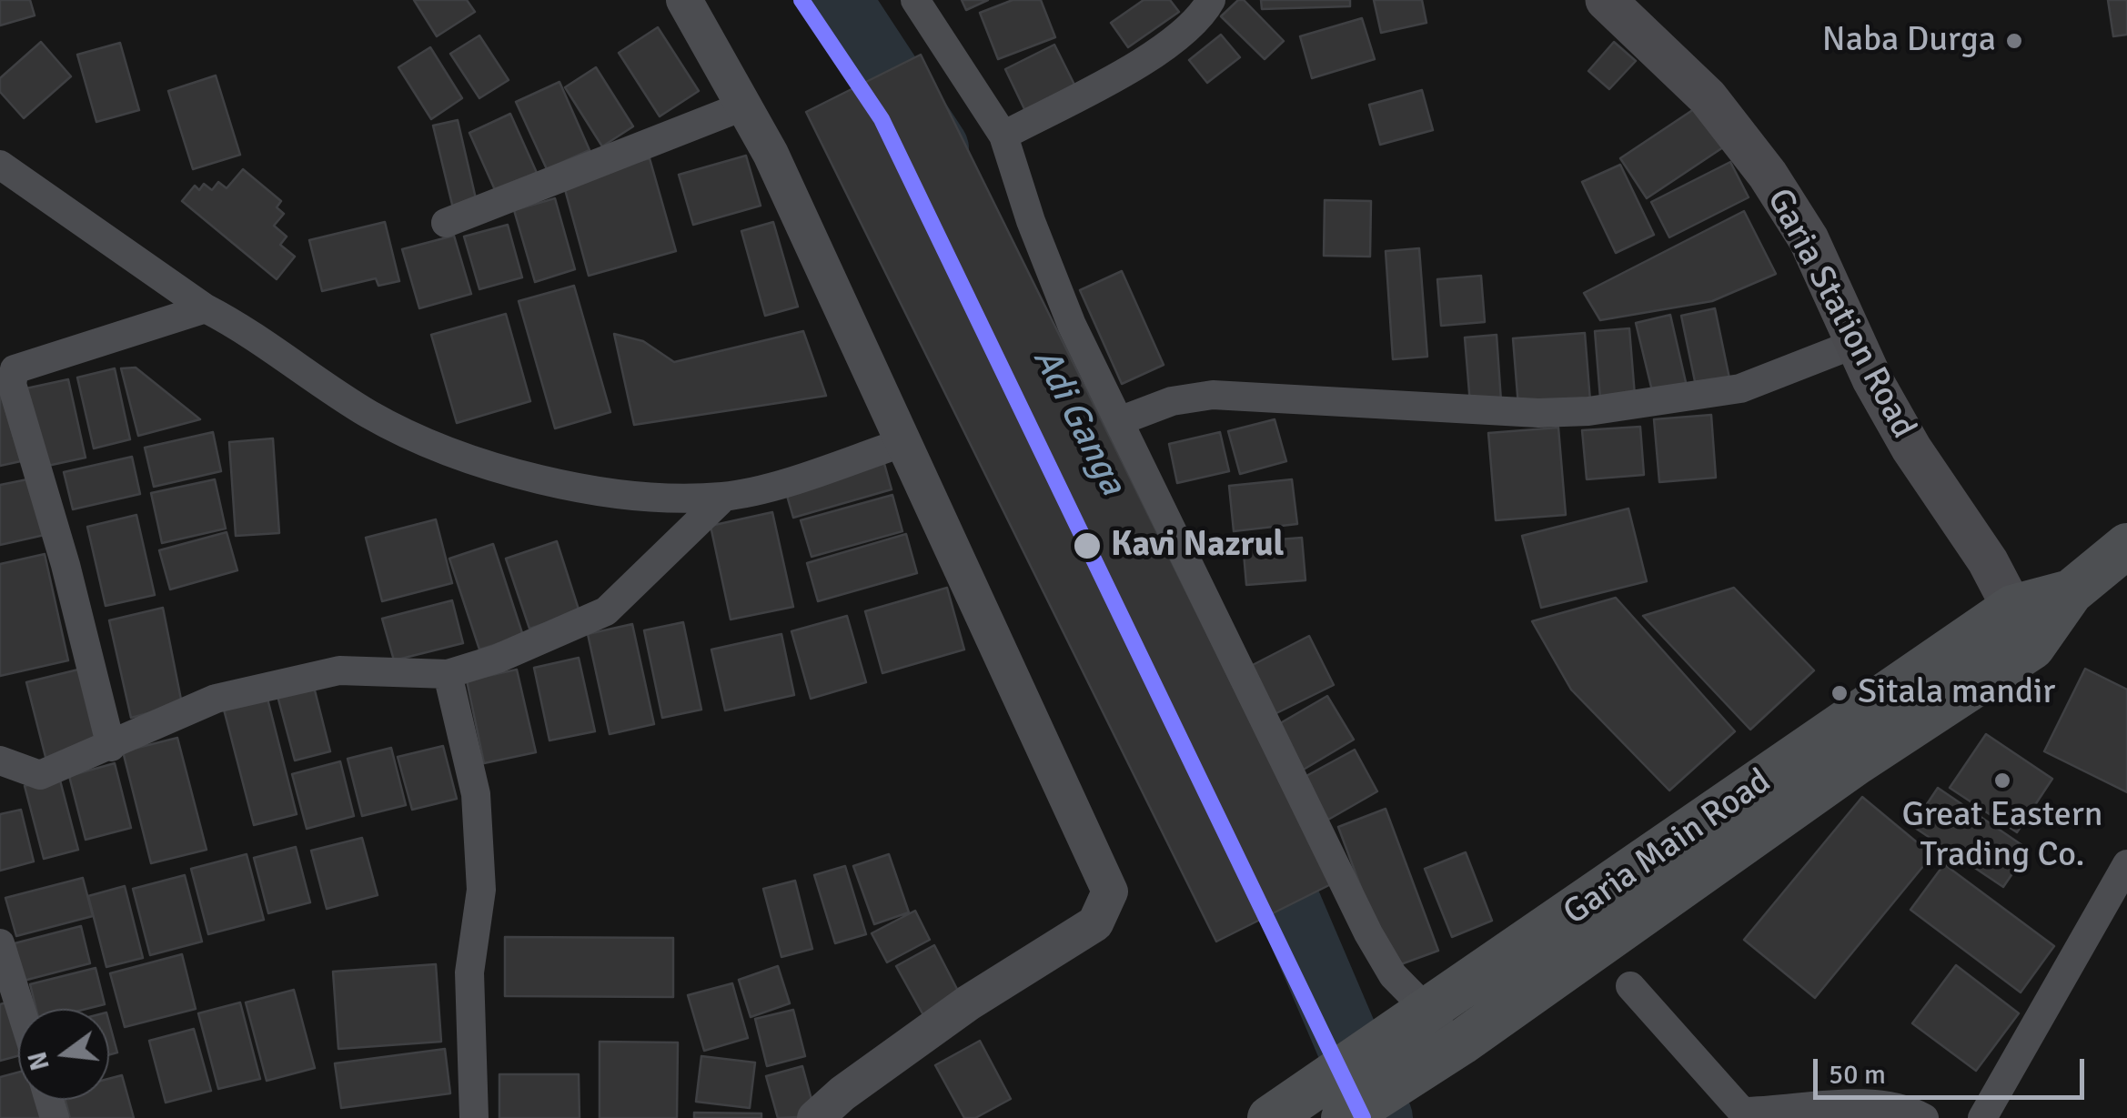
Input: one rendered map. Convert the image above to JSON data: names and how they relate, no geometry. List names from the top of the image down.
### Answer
{
  "streets": {
    "main road": ["Garia Station Road", "Garia Main Road"]
  },
  "crossings": [
    ["Garia Station Road", "Garia Main Road"]
  ],
  "water": ["Adi Ganga"],
  "places": [
    "Naba Durga",
    "Kavi Nazrul",
    "Sitala mandir",
    "Great Eastern Trading Co."
  ],
  "scale_bar": "50 m",
  "north": "left"
}
